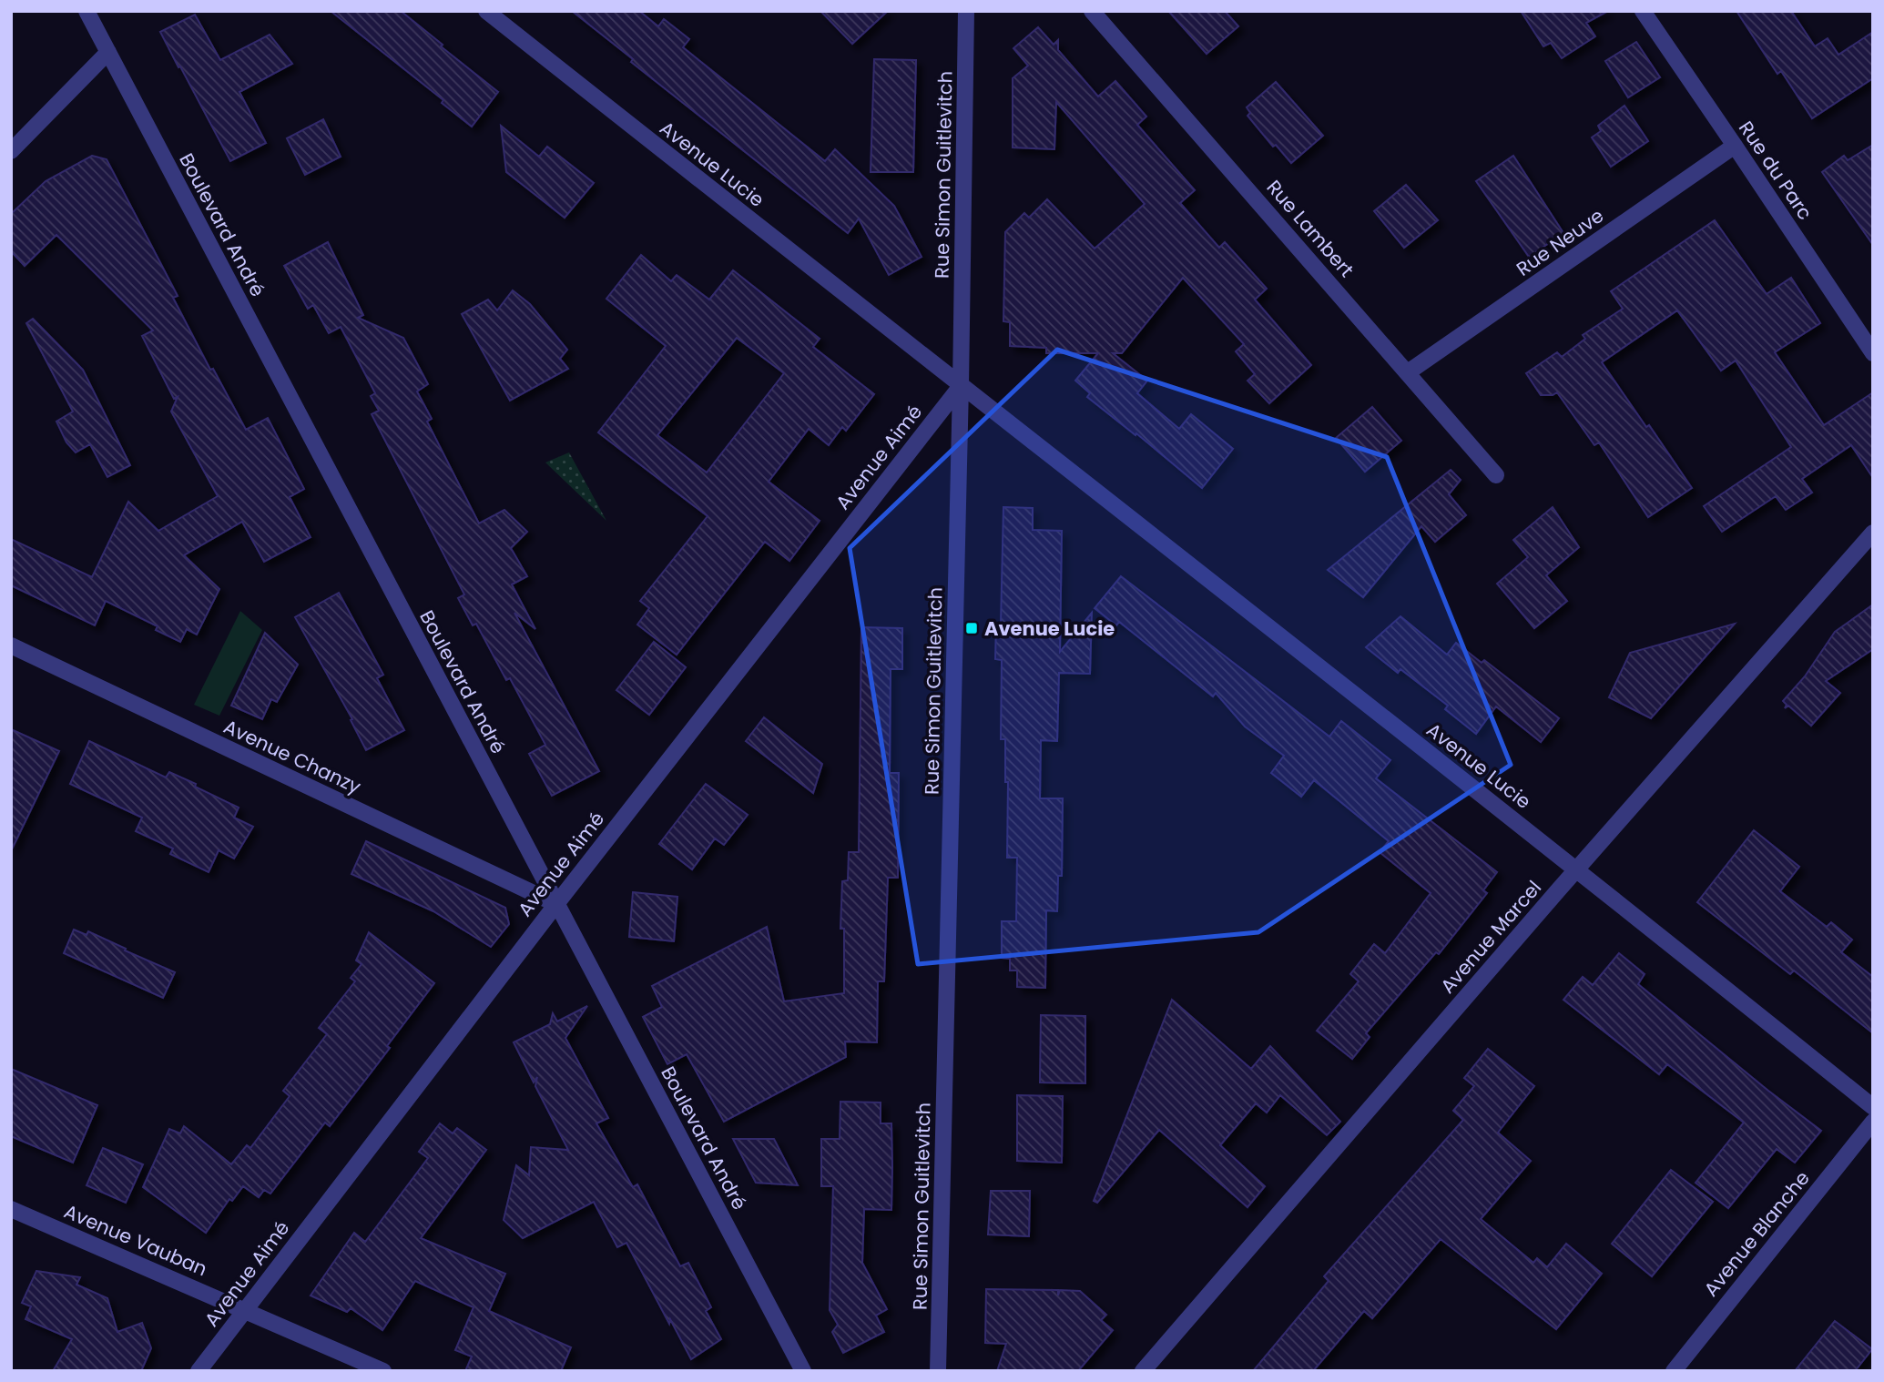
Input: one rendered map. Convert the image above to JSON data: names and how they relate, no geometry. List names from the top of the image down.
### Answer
{
  "streets": {
    "street": [
      "Avenue Lucie",
      "Rue du Parc",
      "Rue Simon Guitlevitch",
      "Boulevard André",
      "Rue Lambert",
      "Rue Neuve",
      "Avenue Aimé",
      "Avenue Chanzy",
      "Avenue Marcel",
      "Avenue Blanche",
      "Avenue Vauban"
    ]
  },
  "crossings": [
    ["Avenue Lucie", "Rue Simon Guitlevitch"],
    ["Avenue Lucie", "Avenue Aimé"],
    ["Avenue Lucie", "Avenue Marcel"],
    ["Rue du Parc", "Rue Neuve"],
    ["Rue Simon Guitlevitch", "Avenue Aimé"],
    ["Boulevard André", "Avenue Aimé"],
    ["Boulevard André", "Avenue Chanzy"],
    ["Rue Lambert", "Rue Neuve"],
    ["Avenue Aimé", "Avenue Chanzy"],
    ["Avenue Aimé", "Avenue Vauban"]
  ],
  "places": {
    "transit": ["Avenue Lucie"]
  }
}
